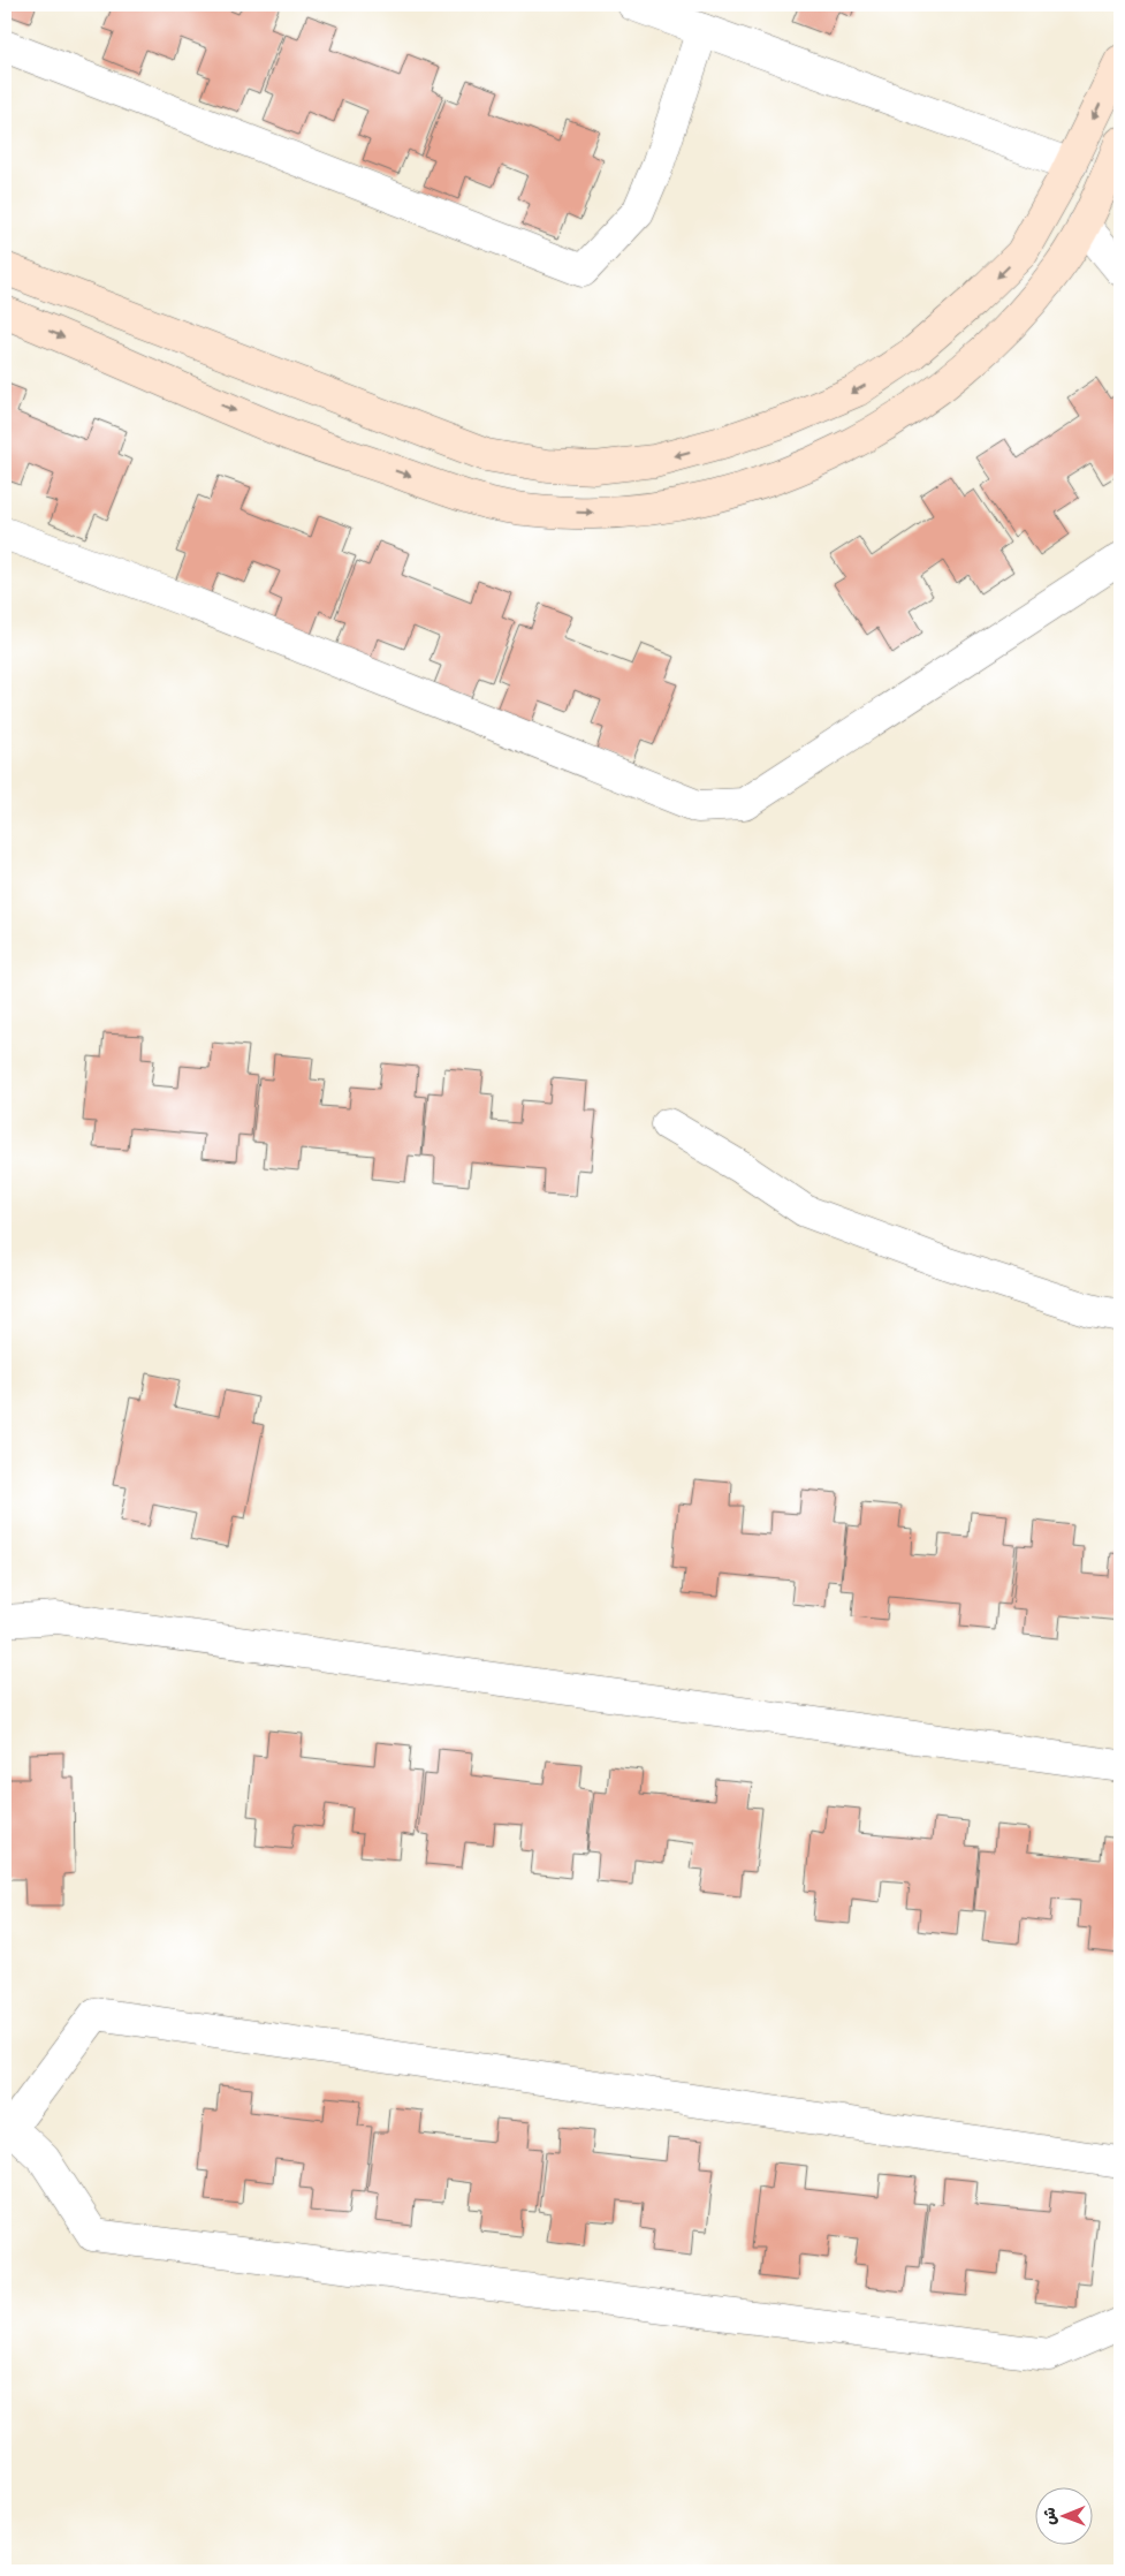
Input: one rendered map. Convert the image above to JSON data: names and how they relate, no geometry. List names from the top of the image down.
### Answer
{
  "north": "left"
}
